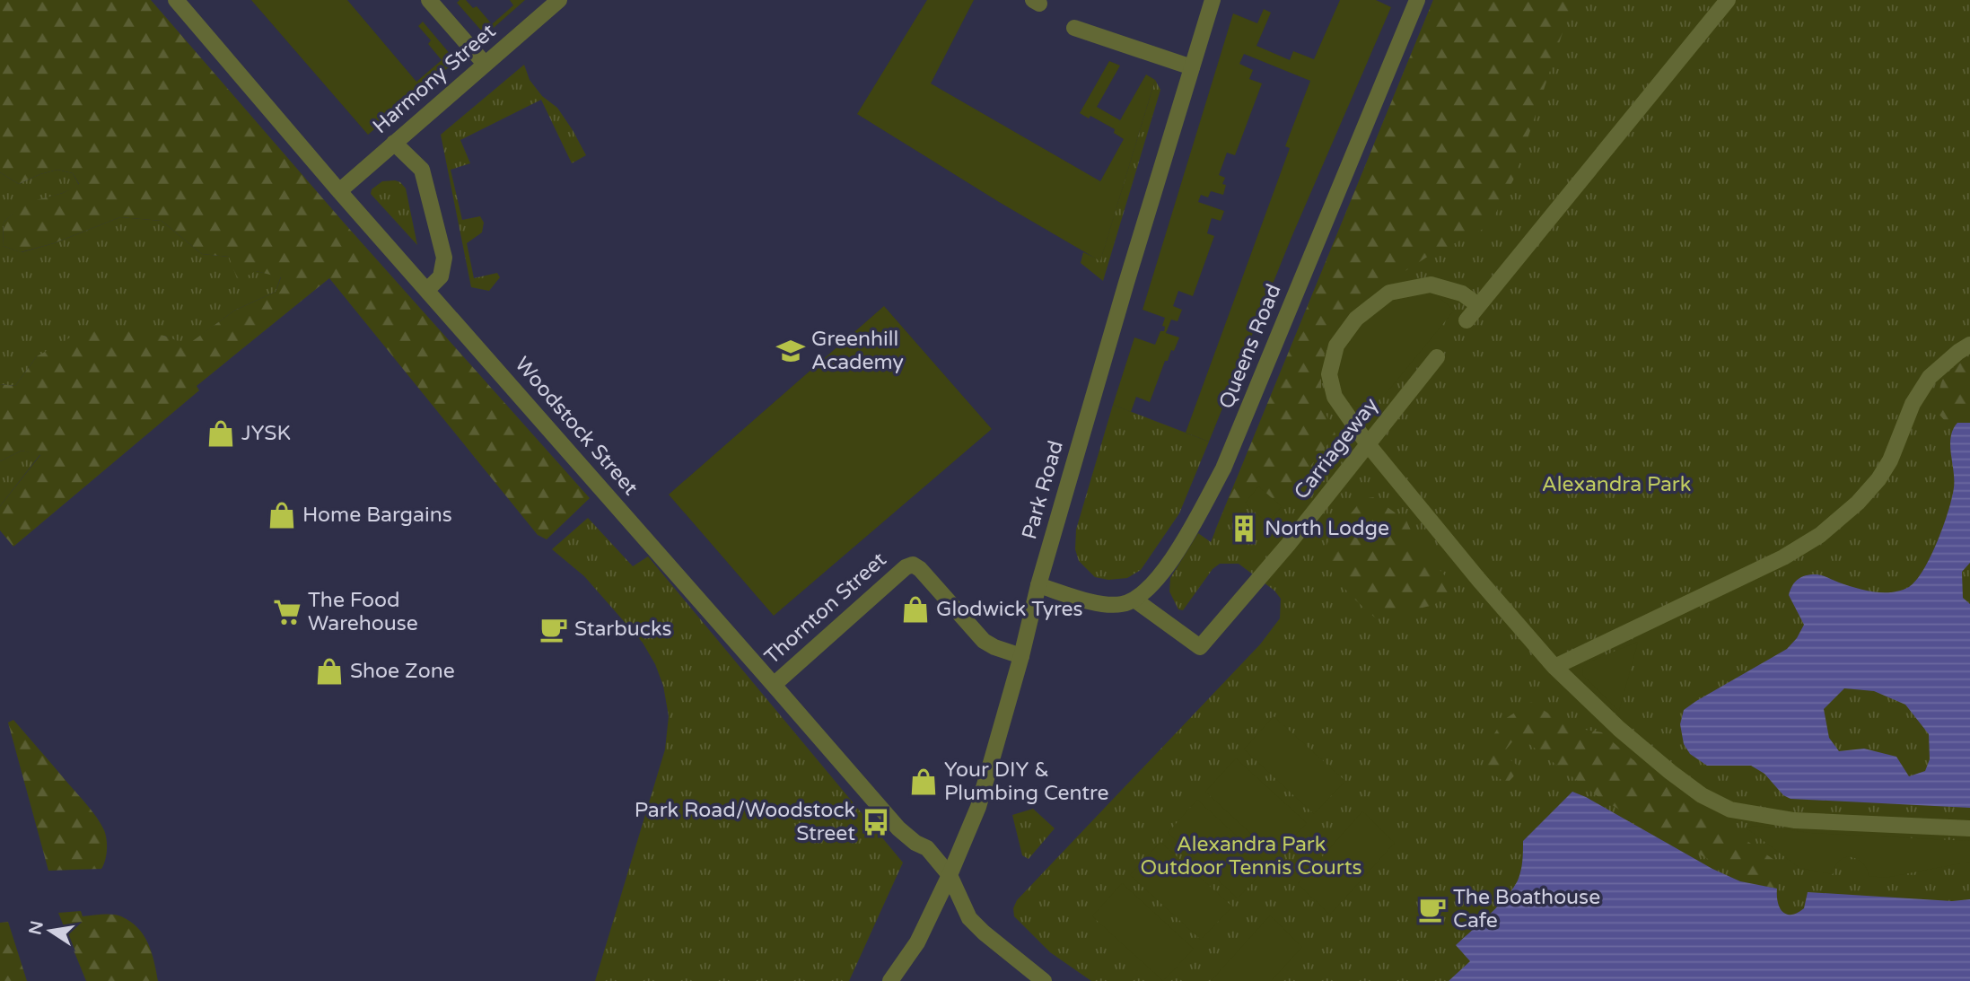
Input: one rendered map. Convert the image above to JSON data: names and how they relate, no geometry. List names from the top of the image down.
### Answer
{
  "streets": {
    "street": [
      "Harmony Street",
      "Queens Road",
      "Woodstock Street",
      "Carriageway",
      "Park Road",
      "Thornton Street"
    ]
  },
  "crossings": [
    ["Harmony Street", "Woodstock Street"],
    ["Queens Road", "Carriageway"],
    ["Woodstock Street", "Park Road"],
    ["Woodstock Street", "Thornton Street"],
    ["Park Road", "Thornton Street"]
  ],
  "parks": ["Alexandra Park", "Alexandra Park Outdoor Tennis Courts"],
  "places": {
    "school or university": ["Greenhill Academy"],
    "shop": [
      "JYSK",
      "Home Bargains",
      "Glodwick Tyres",
      "Shoe Zone",
      "Your DIY & Plumbing Centre"
    ],
    "building": ["North Lodge"],
    "supermarket": ["The Food Warehouse"],
    "cafe": ["Starbucks", "The Boathouse Cafe"],
    "bus stop": ["Park Road/Woodstock Street"]
  },
  "north": "left"
}
